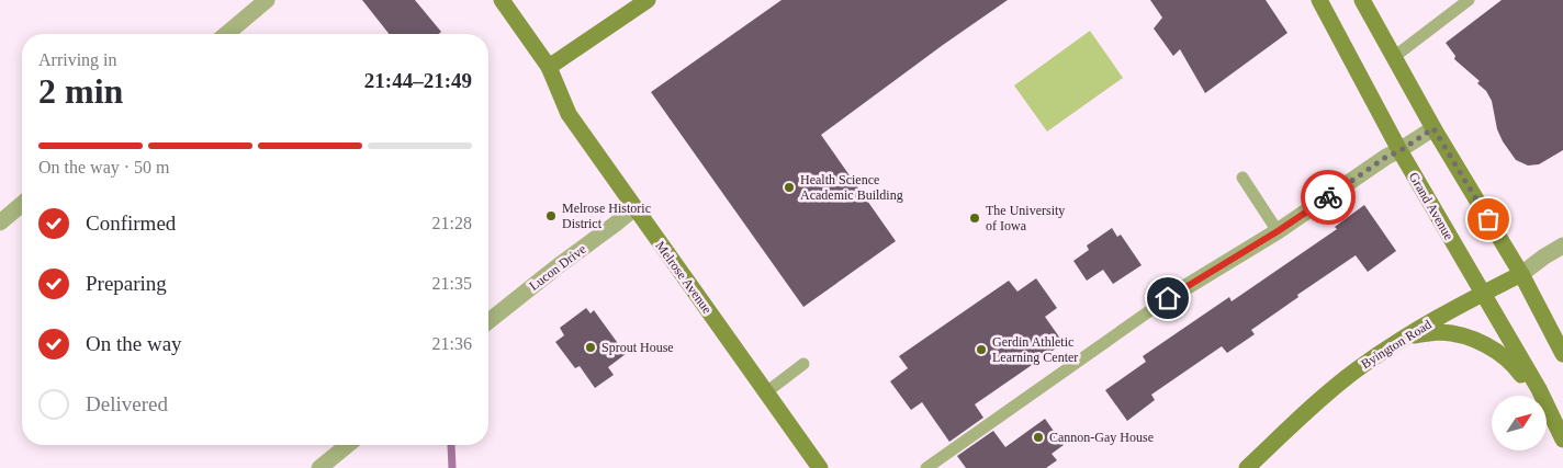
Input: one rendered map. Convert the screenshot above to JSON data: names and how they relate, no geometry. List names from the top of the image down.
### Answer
{
  "streets": {
    "main road": ["Grand Avenue", "Melrose Avenue", "Byington Road"],
    "street": ["Lucon Drive"]
  },
  "crossings": [
    ["Grand Avenue", "Byington Road"],
    ["Lucon Drive", "Melrose Avenue"]
  ],
  "places": [
    "Health Science Academic Building",
    "Melrose Historic District",
    "The University of Iowa",
    "Sprout House",
    "Gerdin Athletic Learning Center",
    "Cannon-Gay House"
  ],
  "north": "top right",
  "page": {
    "heading": ["2 min", "Arriving in", "21:44–21:49"],
    "bar": "On the way · 50 m",
    "list": [
      ["Confirmed", "21:28"],
      ["Preparing", "21:35"],
      ["On the way", "21:36"],
      "Delivered"
    ]
  }
}
